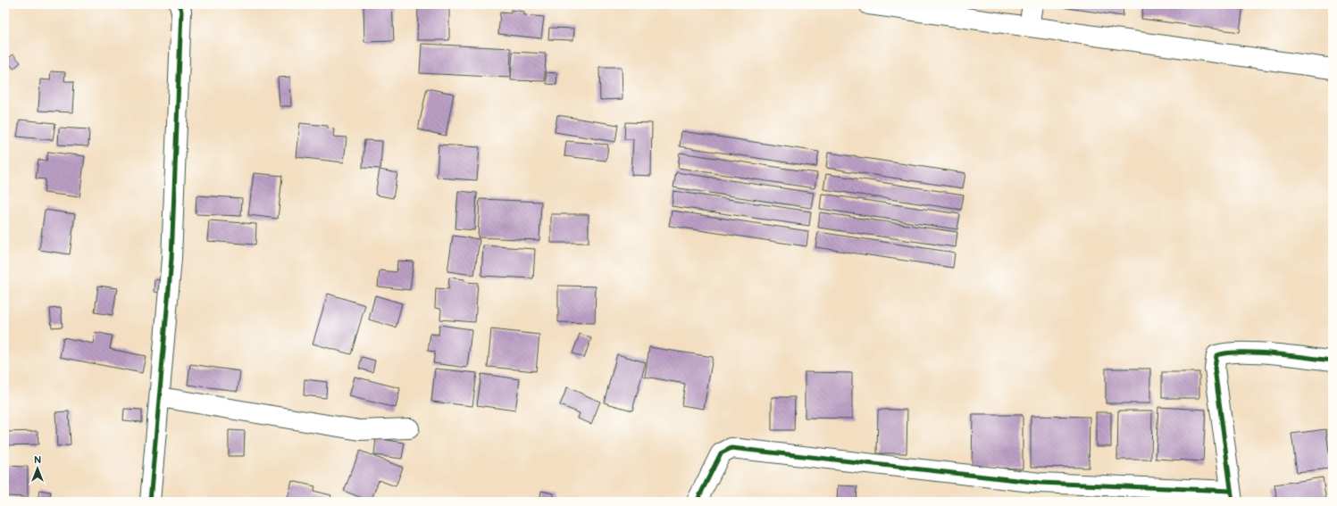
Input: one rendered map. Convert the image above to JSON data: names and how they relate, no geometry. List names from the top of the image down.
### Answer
{
  "north": "top"
}
